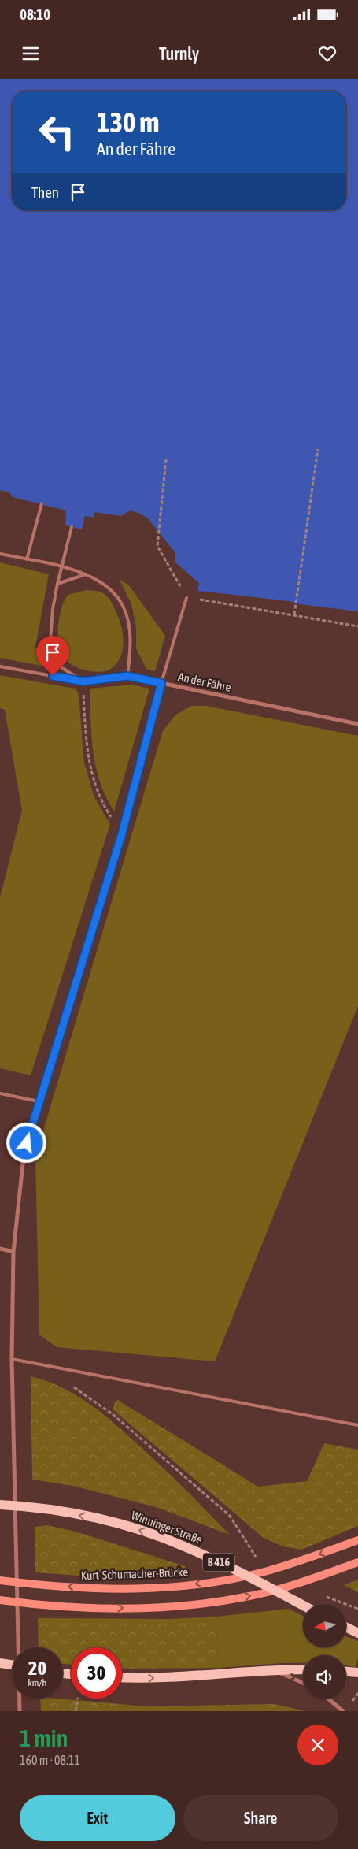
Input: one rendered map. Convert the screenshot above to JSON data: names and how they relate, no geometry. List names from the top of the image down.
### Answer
{
  "streets": {
    "main road": ["Winninger Straße", "B 416", "Kurt-Schumacher-Brücke"],
    "street": ["An der Fähre"]
  },
  "north": "left",
  "page": {
    "status": "08:10",
    "header": "Turnly",
    "turn": ["130 m", "An der Fähre"],
    "then": "Then",
    "speed": "20 km/h",
    "limit": "30",
    "heading": ["1 min", "160 m · 08:11"],
    "buttons": ["Exit", "Share"]
  }
}
